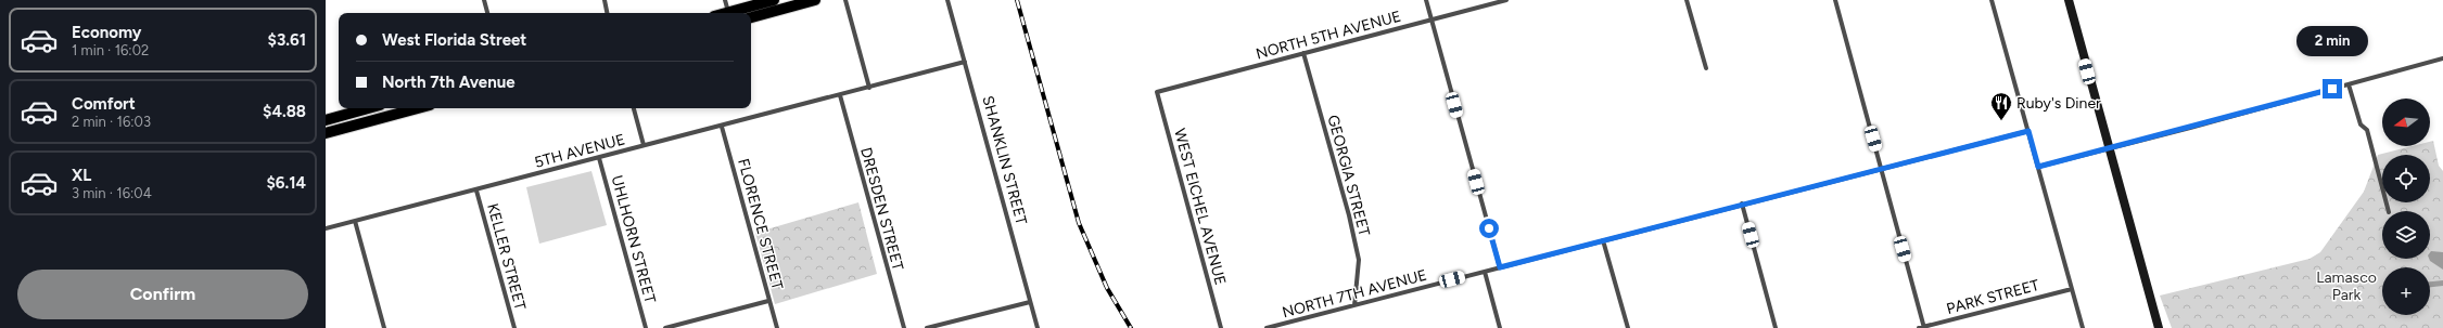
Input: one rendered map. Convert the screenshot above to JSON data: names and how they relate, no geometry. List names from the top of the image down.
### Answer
{
  "streets": {
    "street": [
      "NORTH 5TH AVENUE",
      "5TH AVENUE",
      "SHANKLIN STREET",
      "GEORGIA STREET",
      "WEST EICHEL AVENUE",
      "DRESDEN STREET",
      "FLORENCE STREET",
      "UHLHORN STREET",
      "KELLER STREET",
      "NORTH 7TH AVENUE",
      "PARK STREET"
    ]
  },
  "crossings": [
    ["NORTH 5TH AVENUE", "GEORGIA STREET"],
    ["NORTH 5TH AVENUE", "WEST EICHEL AVENUE"],
    ["5TH AVENUE", "DRESDEN STREET"],
    ["5TH AVENUE", "FLORENCE STREET"],
    ["5TH AVENUE", "UHLHORN STREET"],
    ["5TH AVENUE", "KELLER STREET"],
    ["GEORGIA STREET", "NORTH 7TH AVENUE"]
  ],
  "parks": ["Lamasco Park"],
  "places": {
    "restaurant": ["Ruby's Diner"]
  },
  "north": "left",
  "page": {
    "list": [
      {
        "name": "Economy",
        "note": "1 min · 16:02",
        "value": "$3.61"
      },
      {
        "name": "Comfort",
        "note": "2 min · 16:03",
        "value": "$4.88"
      },
      {
        "name": "XL",
        "note": "3 min · 16:04",
        "value": "$6.14"
      }
    ],
    "banner": ["West Florida Street", "North 7th Avenue"],
    "bubble": "2 min",
    "map_buttons": "+",
    "buttons": "Confirm"
  }
}
